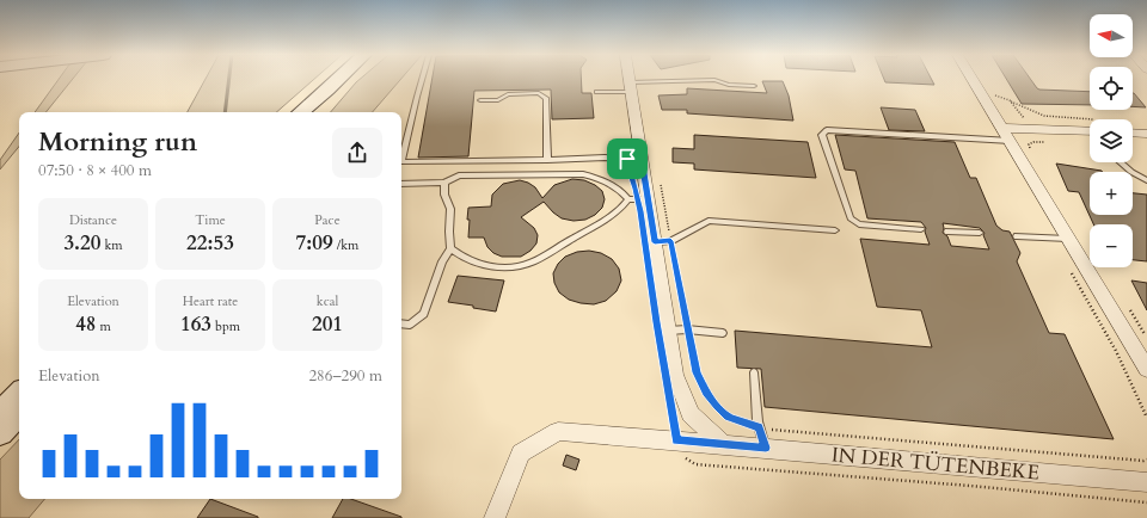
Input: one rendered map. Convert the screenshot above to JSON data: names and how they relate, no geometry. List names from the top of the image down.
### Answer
{
  "streets": {
    "street": ["IN DER TÜTENBEKE"]
  },
  "north": "left",
  "page": {
    "map_buttons": ["+", "−"],
    "heading": ["Morning run", "07:50 · 8 × 400 m"],
    "stats": [
      ["Distance", "3.20 km"],
      ["Time", "22:53"],
      ["Pace", "7:09 /km"],
      ["Elevation", "48 m"],
      ["Heart rate", "163 bpm"],
      ["kcal", "201"]
    ],
    "chart": ["Elevation", "286–290 m"]
  }
}
